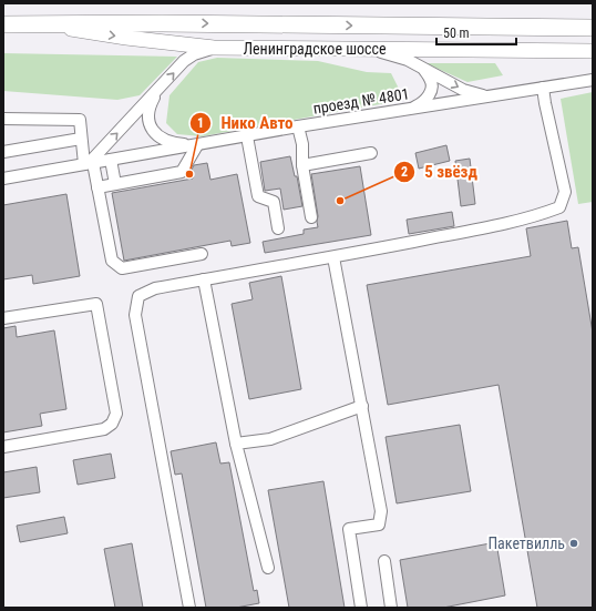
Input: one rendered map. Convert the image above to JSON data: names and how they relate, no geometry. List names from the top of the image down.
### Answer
{
  "streets": {
    "highway": ["Ленинградское шоссе"],
    "street": ["проезд № 4801"]
  },
  "one_way": ["Ленинградское шоссе"],
  "places": ["Нико Авто", "5 звёзд", "Пакетвилль"],
  "scale_bar": "50 m"
}
